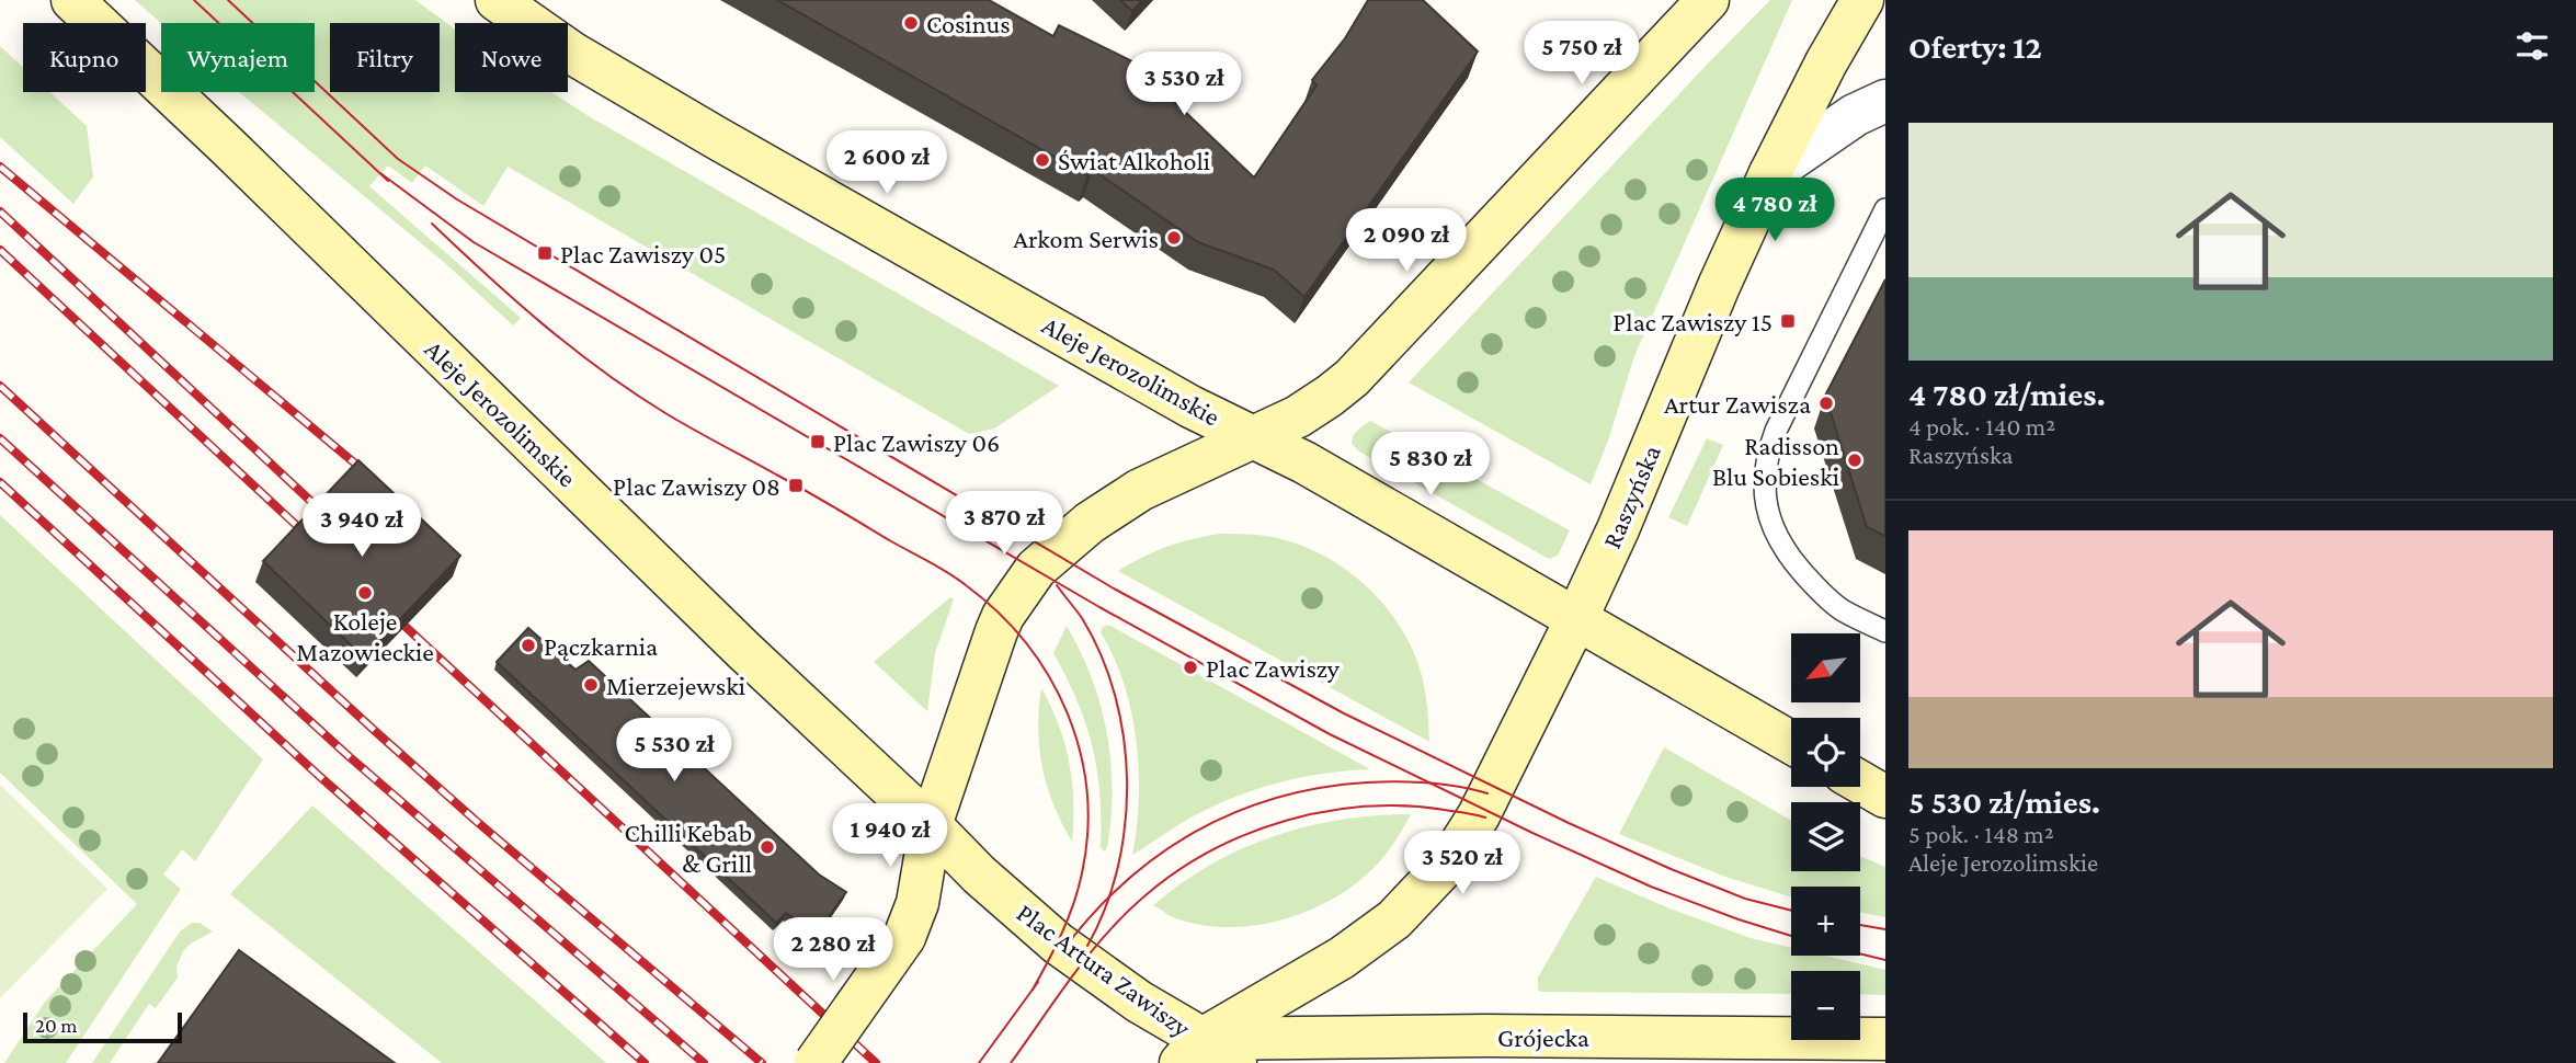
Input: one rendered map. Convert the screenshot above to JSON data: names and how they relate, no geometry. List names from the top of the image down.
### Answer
{
  "streets": {
    "main road": [
      "Aleje Jerozolimskie",
      "Raszyńska",
      "Plac Artura Zawiszy",
      "Grójecka"
    ]
  },
  "crossings": [
    ["Aleje Jerozolimskie", "Plac Artura Zawiszy"],
    ["Raszyńska", "Plac Artura Zawiszy"],
    ["Plac Artura Zawiszy", "Grójecka"]
  ],
  "places": {
    "other": [
      "Cosinus",
      "Świat Alkoholi",
      "Arkom Serwis",
      "Artur Zawisza",
      "Radisson Blu Sobieski",
      "Koleje Mazowieckie",
      "Pączkarnia",
      "Plac Zawiszy",
      "Mierzejewski",
      "Chilli Kebab & Grill"
    ],
    "transit": [
      "Plac Zawiszy 05",
      "Plac Zawiszy 15",
      "Plac Zawiszy 06",
      "Plac Zawiszy 08"
    ]
  },
  "scale_bar": "20 m",
  "north": "bottom left",
  "page": {
    "heading": "Oferty: 12",
    "price": [
      "5 750 zł",
      "3 530 zł",
      "2 600 zł",
      "4 780 zł",
      "2 090 zł",
      "5 830 zł",
      "3 870 zł",
      "3 940 zł",
      "5 530 zł",
      "1 940 zł",
      "3 520 zł",
      "2 280 zł"
    ],
    "chip": [
      "Kupno",
      "Wynajem",
      "Filtry",
      "Nowe"
    ],
    "list": [
      {
        "name": "4 780 zł/mies.",
        "note": "4 pok. · 140 m² · Raszyńska"
      },
      {
        "name": "5 530 zł/mies.",
        "note": "5 pok. · 148 m² · Aleje Jerozolimskie"
      }
    ],
    "map_buttons": ["+", "−"],
    "scale": "20 m"
  }
}
